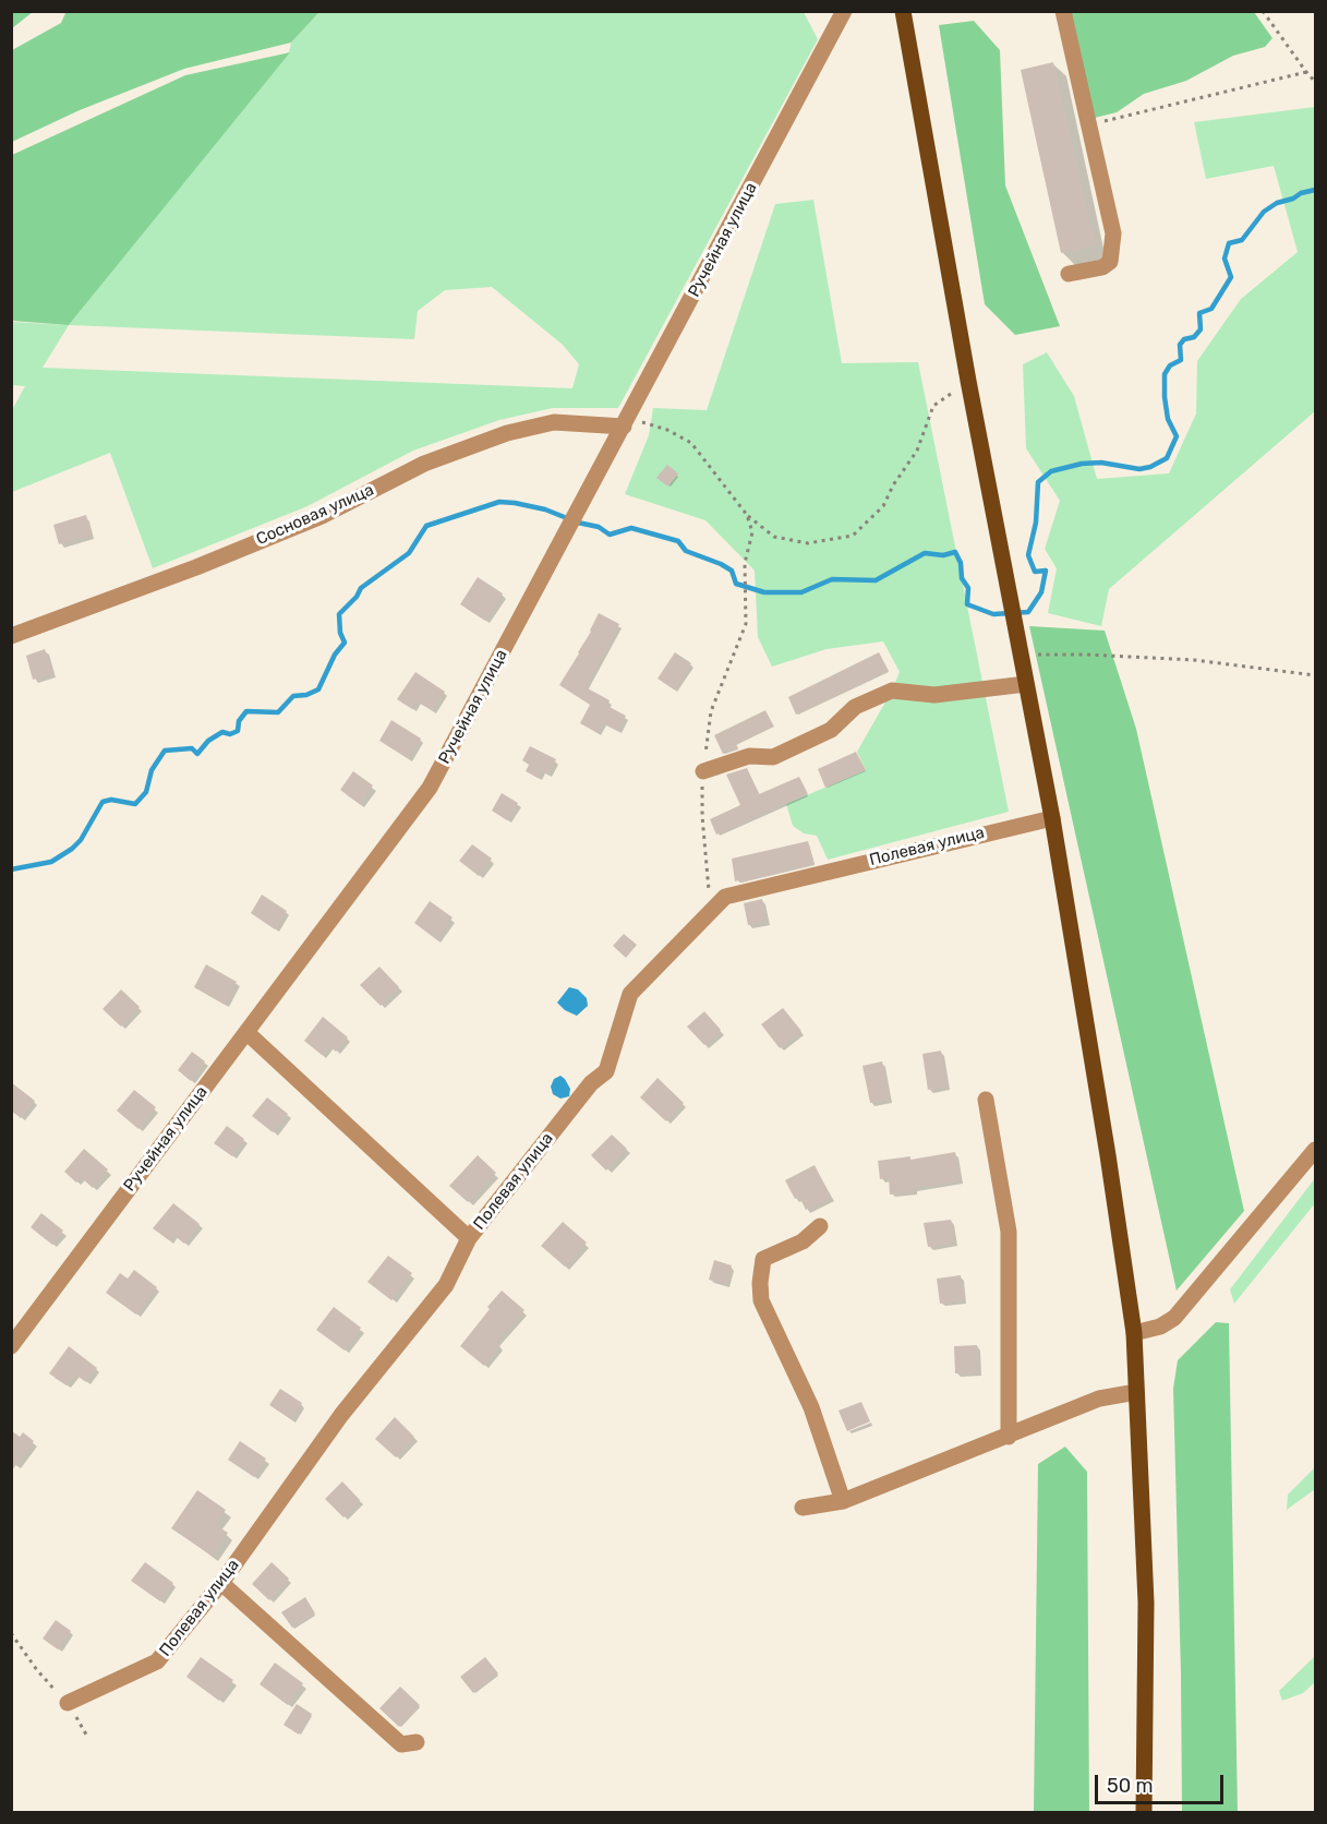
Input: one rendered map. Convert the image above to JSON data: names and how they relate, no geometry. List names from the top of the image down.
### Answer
{
  "streets": {
    "street": ["Ручейная улица", "Сосновая улица", "Полевая улица"]
  },
  "crossings": [
    ["Ручейная улица", "Сосновая улица"]
  ],
  "scale_bar": "50 m"
}
